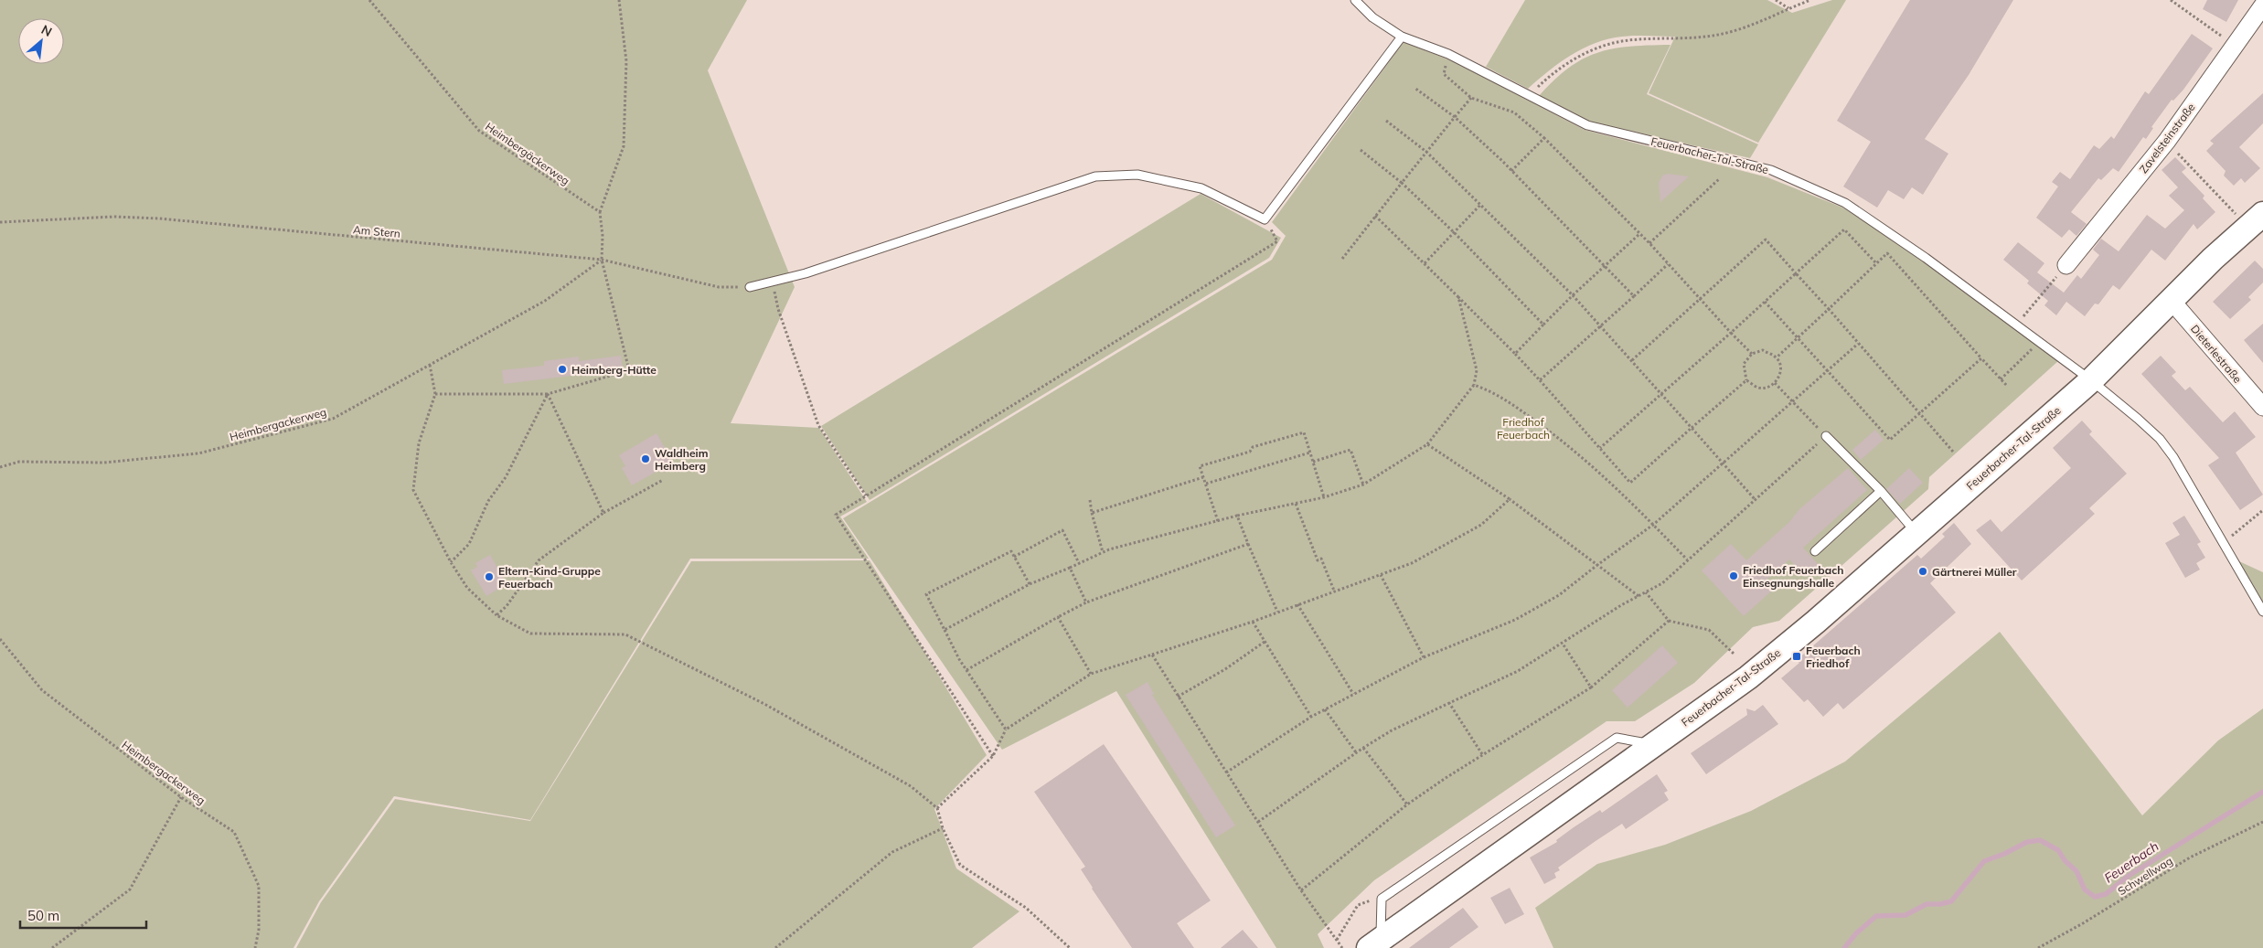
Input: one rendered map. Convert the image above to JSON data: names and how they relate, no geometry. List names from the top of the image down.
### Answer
{
  "streets": {
    "main road": ["Feuerbacher-Tal-Straße"],
    "street": ["Zavelsteinstraße", "Dieterlestraße"],
    "path": [
      "Heimbergäckerweg",
      "Am Stern",
      "Heimbergackerweg",
      "Schwellwag"
    ]
  },
  "crossings": [
    ["Feuerbacher-Tal-Straße", "Dieterlestraße"],
    ["Am Stern", "Heimbergackerweg"]
  ],
  "water": ["Feuerbach"],
  "parks": ["Friedhof Feuerbach"],
  "places": {
    "other": [
      "Heimberg-Hütte",
      "Waldheim Heimberg",
      "Gärtnerei Müller",
      "Friedhof Feuerbach Einsegnungshalle",
      "Eltern-Kind-Gruppe Feuerbach"
    ],
    "transit": ["Feuerbach Friedhof"]
  },
  "scale_bar": "50 m",
  "north": "top right"
}
